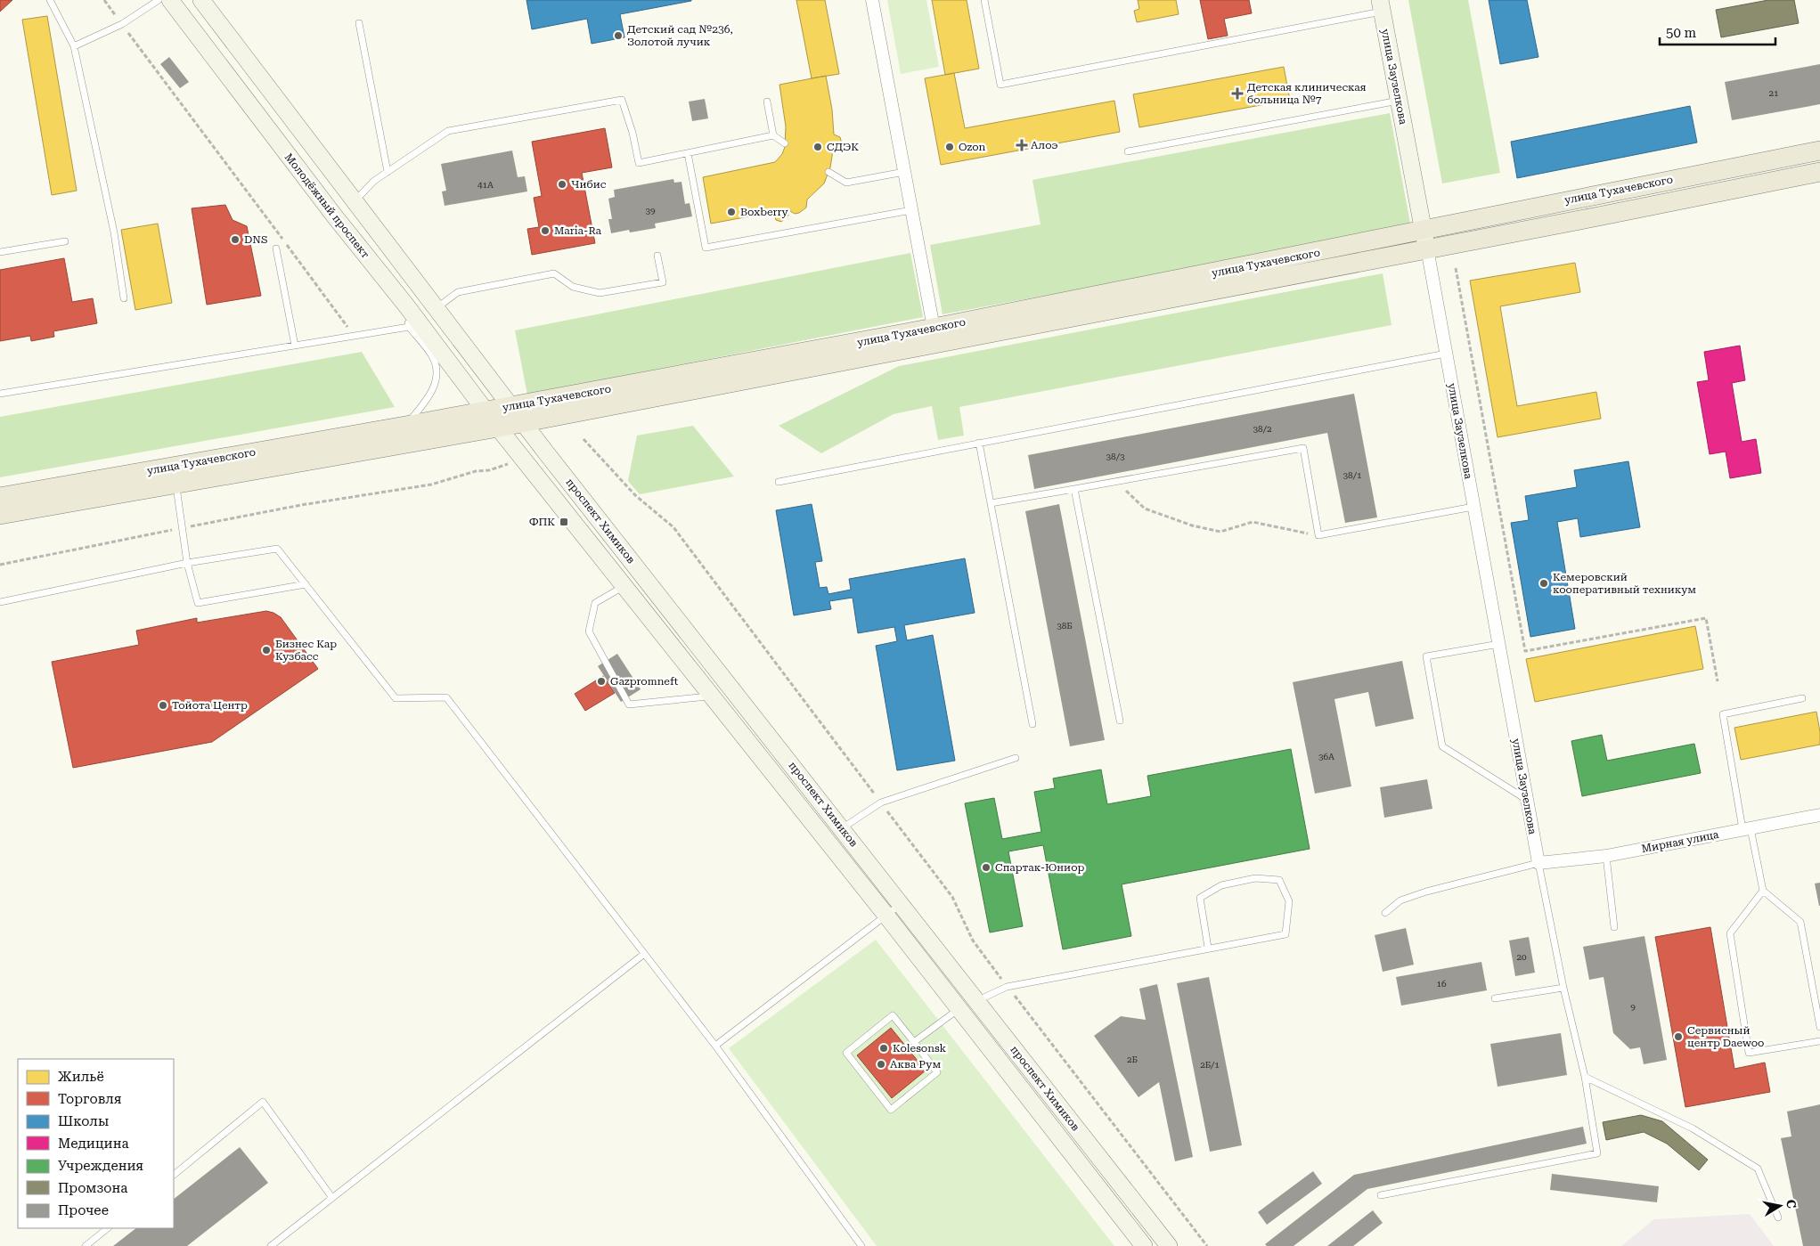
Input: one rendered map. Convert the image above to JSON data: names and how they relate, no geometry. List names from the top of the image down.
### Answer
{
  "streets": {
    "main road": [
      "улица Заузелкова",
      "улица Тухачевского",
      "Молодёжный проспект",
      "проспект Химиков"
    ],
    "street": ["Мирная улица"]
  },
  "crossings": [
    ["улица Заузелкова", "улица Тухачевского"],
    ["улица Заузелкова", "Мирная улица"],
    ["улица Тухачевского", "Молодёжный проспект"],
    ["улица Тухачевского", "проспект Химиков"],
    ["Молодёжный проспект", "проспект Химиков"]
  ],
  "places": {
    "other": [
      "Детский сад №236, Золотой лучик",
      "СДЭК",
      "Ozon",
      "Чибис",
      "Boxberry",
      "Maria-Ra",
      "DNS",
      "Кемеровский кооперативный техникум",
      "Бизнес Кар Кузбасс",
      "Gazpromneft",
      "Тойота Центр",
      "Спартак-Юниор",
      "Сервисный центр Daewoo",
      "Kolesonsk",
      "Аква Рум"
    ],
    "health": ["Детская клиническая больница №7", "Алоэ"],
    "transit": ["ФПК"]
  },
  "house_numbers": [
    "21",
    "41А",
    "39",
    "38/2",
    "38/3",
    "38/1",
    "38Б",
    "36А",
    "20",
    "16",
    "9",
    "2Б",
    "2Б/1"
  ],
  "legend": [
    "Жильё",
    "Торговля",
    "Школы",
    "Медицина",
    "Учреждения",
    "Промзона",
    "Прочее"
  ],
  "scale_bar": "50 m",
  "north": "right"
}
